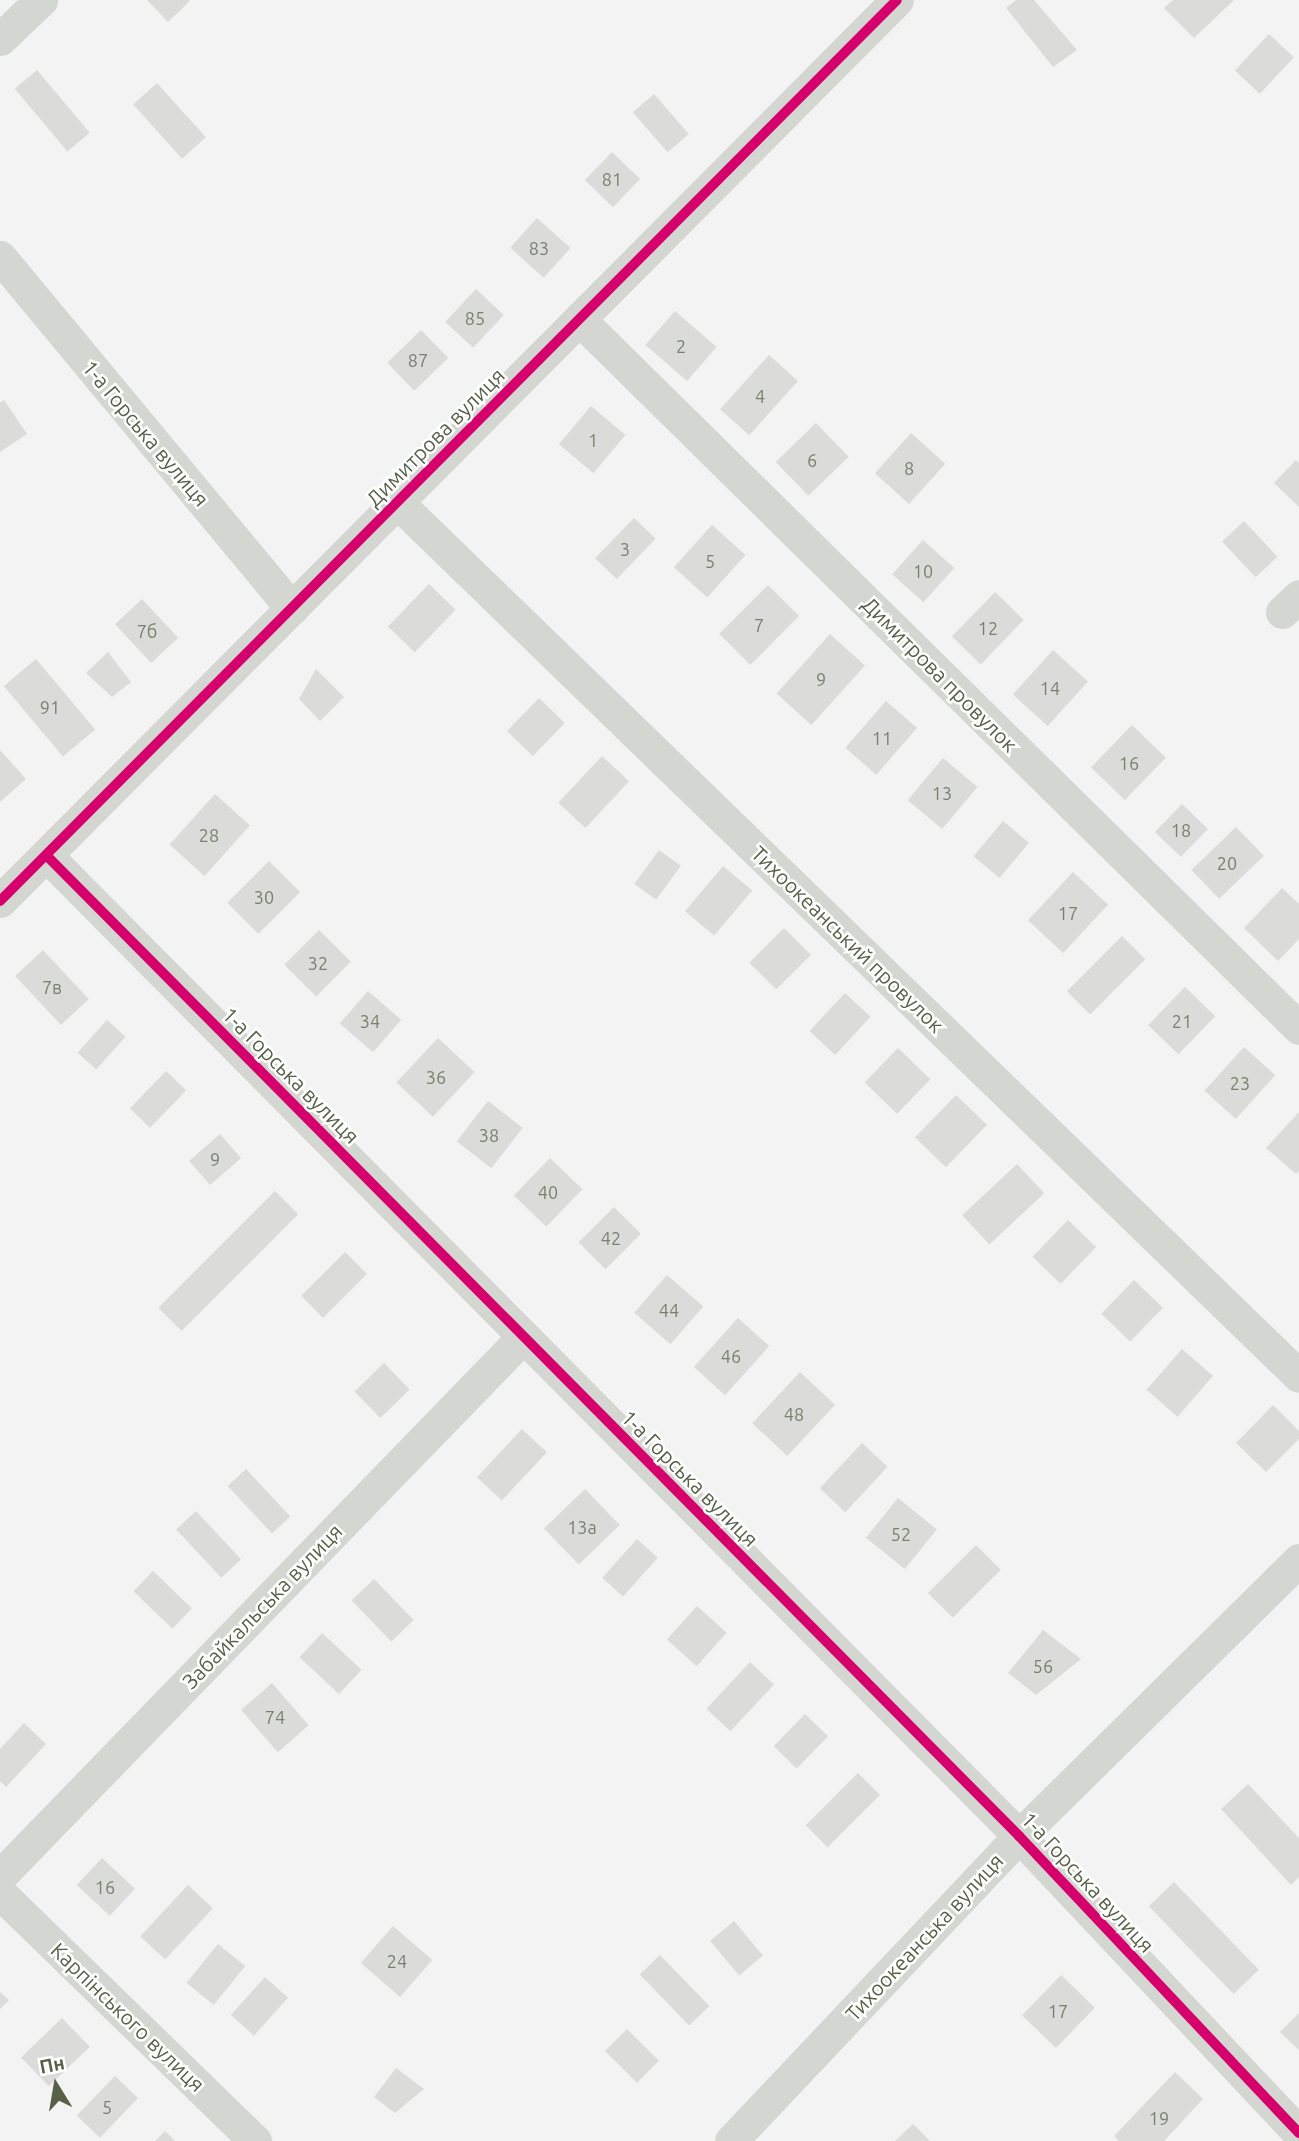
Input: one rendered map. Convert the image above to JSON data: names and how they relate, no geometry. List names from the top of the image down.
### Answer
{
  "streets": {
    "street": [
      "1-а Горська вулиця",
      "Димитрова вулиця",
      "Димитрова провулок",
      "Тихоокеанський провулок",
      "Забайкальська вулиця",
      "Тихоокеанська вулиця",
      "Карпінського вулиця"
    ]
  },
  "crossings": [
    ["1-а Горська вулиця", "Димитрова вулиця"],
    ["1-а Горська вулиця", "Забайкальська вулиця"],
    ["1-а Горська вулиця", "Тихоокеанська вулиця"],
    ["Димитрова вулиця", "Димитрова провулок"],
    ["Димитрова вулиця", "Тихоокеанський провулок"]
  ],
  "house_numbers": [
    "81",
    "83",
    "85",
    "2",
    "87",
    "4",
    "1",
    "6",
    "8",
    "3",
    "5",
    "10",
    "7",
    "12",
    "7б",
    "9",
    "14",
    "91",
    "11",
    "16",
    "13",
    "18",
    "28",
    "20",
    "30",
    "17",
    "32",
    "7в",
    "34",
    "21",
    "36",
    "23",
    "38",
    "9",
    "40",
    "42",
    "44",
    "46",
    "48",
    "13а",
    "52",
    "56",
    "74",
    "16",
    "24",
    "17",
    "5",
    "19"
  ],
  "north": "top"
}
